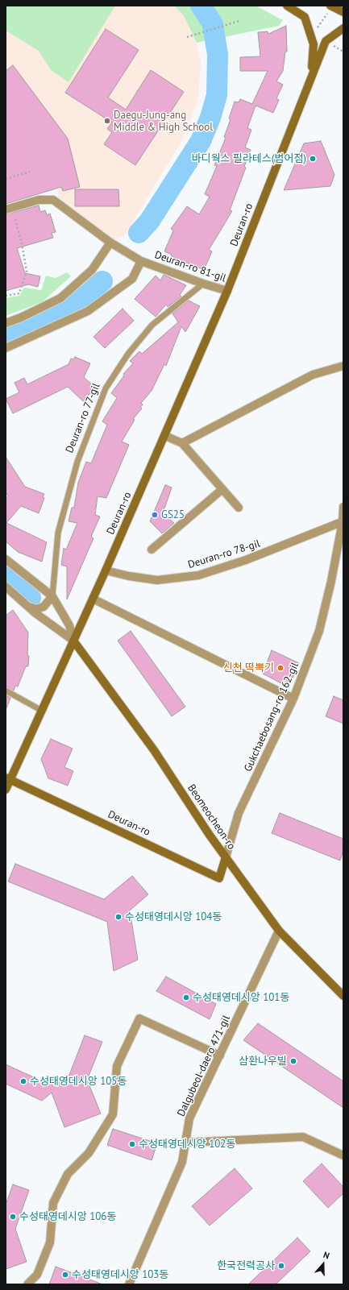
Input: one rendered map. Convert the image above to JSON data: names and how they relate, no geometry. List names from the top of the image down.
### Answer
{
  "streets": {
    "main road": ["Deuran-ro", "Beomeocheon-ro"],
    "street": [
      "Deuran-ro 81-gil",
      "Deuran-ro 78-gil",
      "Gukchaebosang-ro 162-gil",
      "Dalgubeol-daero 471-gil"
    ],
    "lane": ["Deuran-ro 77-gil"]
  },
  "crossings": [
    ["Deuran-ro", "Deuran-ro 81-gil"],
    ["Deuran-ro", "Deuran-ro 78-gil"],
    ["Deuran-ro", "Gukchaebosang-ro 162-gil"],
    ["Deuran-ro", "Beomeocheon-ro"],
    ["Deuran-ro 81-gil", "Deuran-ro 77-gil"],
    ["Deuran-ro 78-gil", "Gukchaebosang-ro 162-gil"],
    ["Gukchaebosang-ro 162-gil", "Beomeocheon-ro"],
    ["Beomeocheon-ro", "Dalgubeol-daero 471-gil"]
  ],
  "places": [
    "Daegu-Jung-ang Middle & High School",
    "바디웍스 필라테스(범어점)",
    "GS25",
    "신천 떡뽁기",
    "수성태영데시앙 104동",
    "수성태영데시앙 101동",
    "삼환나우빌",
    "수성태영데시앙 105동",
    "수성태영데시앙 102동",
    "수성태영데시앙 106동",
    "한국전력공사",
    "수성태영데시앙 103동"
  ],
  "north": "top"
}
